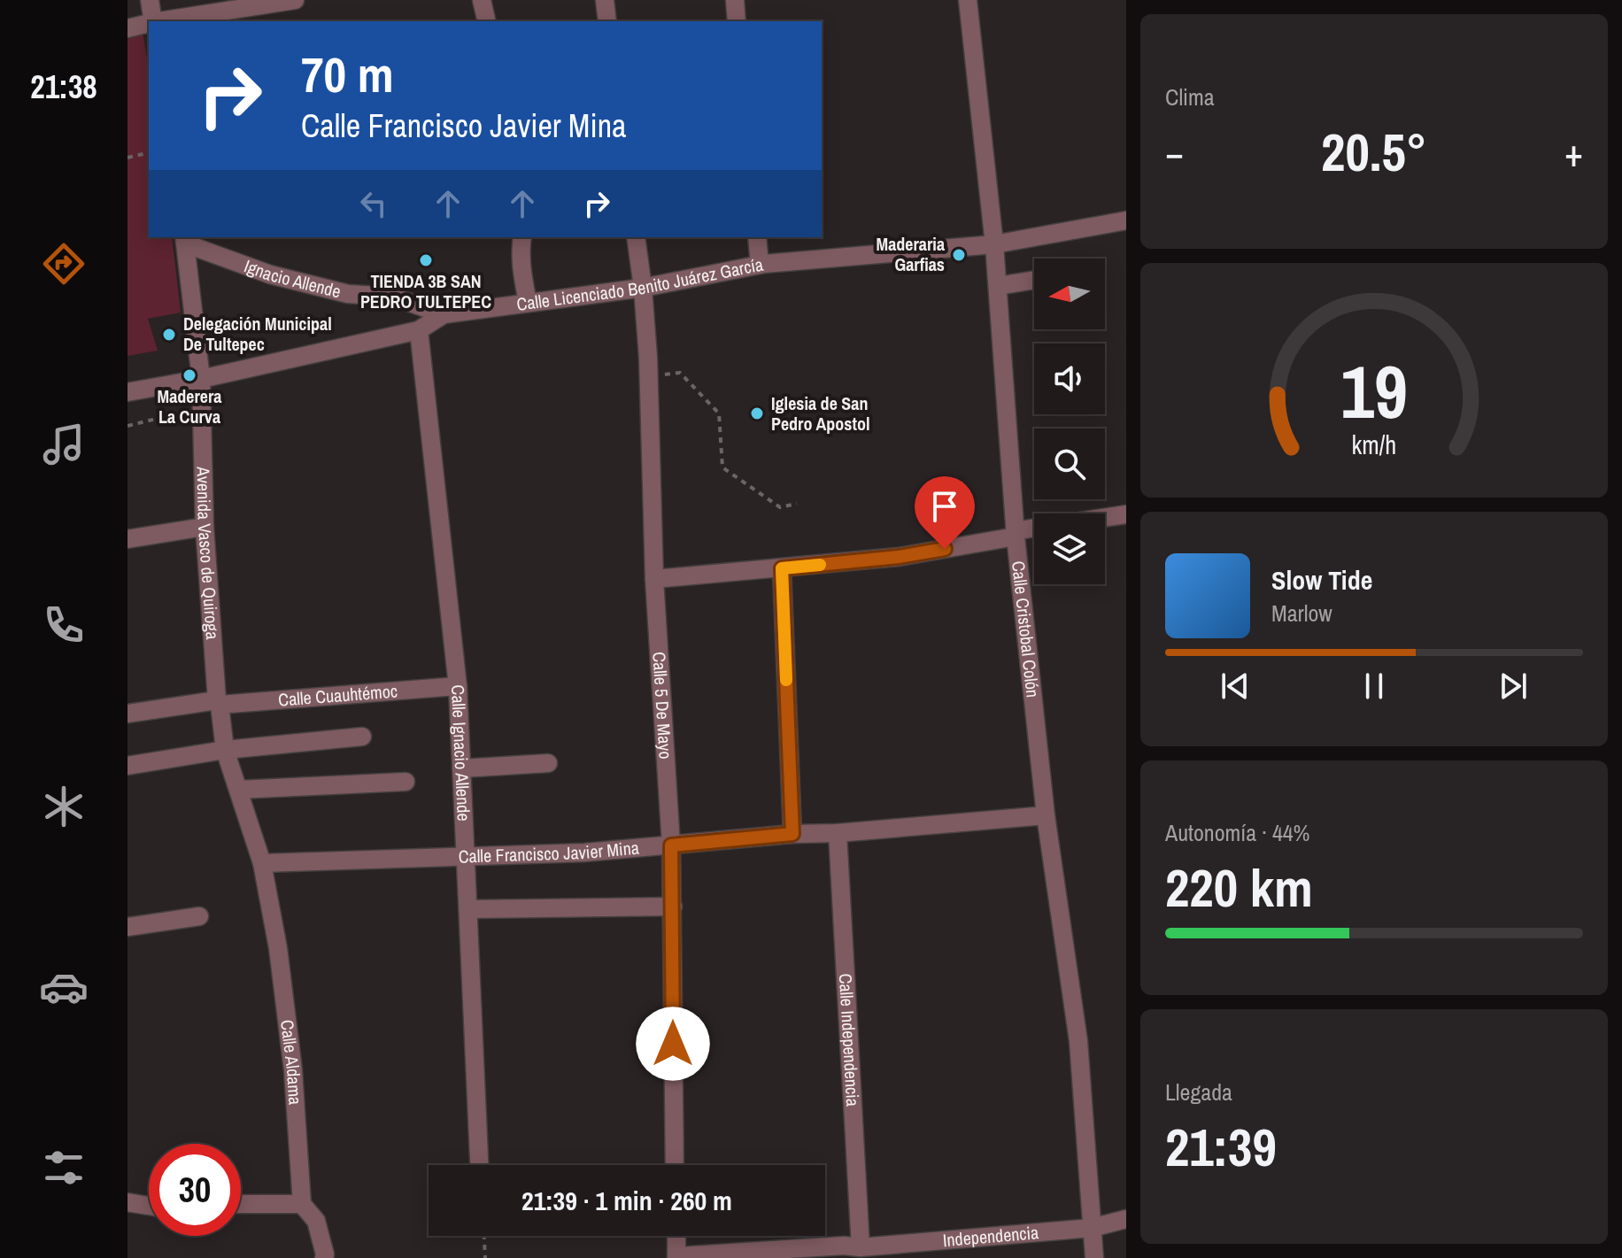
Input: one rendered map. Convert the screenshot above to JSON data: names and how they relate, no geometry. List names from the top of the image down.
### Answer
{
  "streets": {
    "street": [
      "Ignacio Allende",
      "Calle Licenciado Benito Juárez García",
      "Avenida Vasco de Quiroga",
      "Calle Cristobal Colón",
      "Calle Cuauhtémoc",
      "Calle 5 De Mayo",
      "Calle Ignacio Allende",
      "Calle Francisco Javier Mina",
      "Calle Independencia",
      "Calle Aldama",
      "Independencia"
    ]
  },
  "crossings": [
    ["Ignacio Allende", "Calle Licenciado Benito Juárez García"],
    ["Ignacio Allende", "Avenida Vasco de Quiroga"],
    ["Calle Licenciado Benito Juárez García", "Avenida Vasco de Quiroga"],
    ["Calle Licenciado Benito Juárez García", "Calle Cristobal Colón"],
    ["Calle Licenciado Benito Juárez García", "Calle 5 De Mayo"],
    ["Calle Licenciado Benito Juárez García", "Calle Ignacio Allende"],
    ["Avenida Vasco de Quiroga", "Calle Cuauhtémoc"],
    ["Avenida Vasco de Quiroga", "Calle Francisco Javier Mina"],
    ["Avenida Vasco de Quiroga", "Calle Aldama"],
    ["Calle Cristobal Colón", "Calle Francisco Javier Mina"],
    ["Calle Cristobal Colón", "Independencia"],
    ["Calle Cuauhtémoc", "Calle Ignacio Allende"],
    ["Calle 5 De Mayo", "Calle Francisco Javier Mina"],
    ["Calle Ignacio Allende", "Calle Francisco Javier Mina"],
    ["Calle Francisco Javier Mina", "Calle Independencia"],
    ["Calle Francisco Javier Mina", "Calle Aldama"],
    ["Calle Independencia", "Independencia"]
  ],
  "places": [
    "Maderaria Garfias",
    "TIENDA 3B SAN PEDRO TULTEPEC",
    "Delegación Municipal De Tultepec",
    "Maderera La Curva",
    "Iglesia de San Pedro Apostol"
  ],
  "north": "left",
  "page": {
    "tabs": "21:38",
    "tile": [
      "Clima",
      ["Autonomía · 44%", "220 km"],
      ["Llegada", "21:39"]
    ],
    "turn": ["70 m", "Calle Francisco Javier Mina"],
    "heat": ["−", "20.5°", "+"],
    "song": ["Slow Tide", "Marlow"],
    "limit": "30",
    "trip": "21:39 · 1 min · 260 m",
    "gauge": ["19", "km/h"]
  }
}
